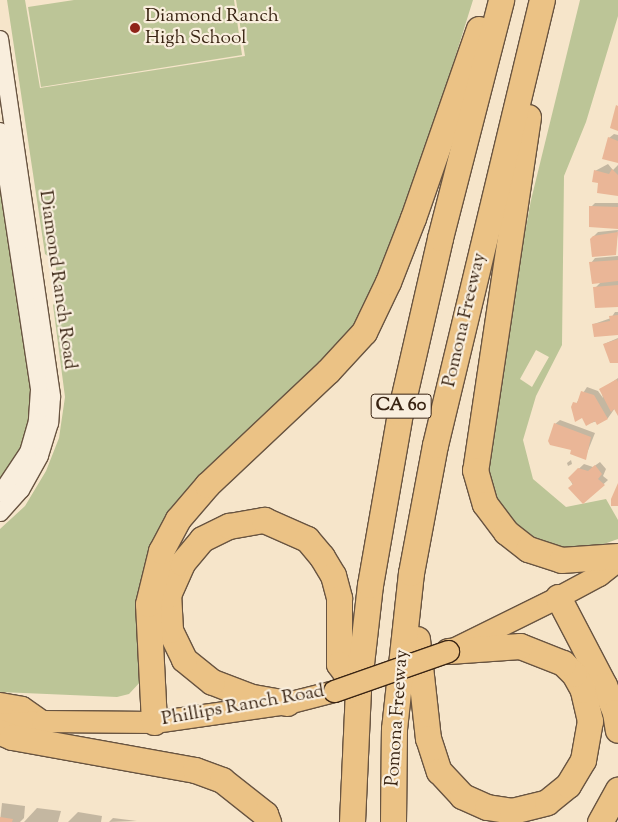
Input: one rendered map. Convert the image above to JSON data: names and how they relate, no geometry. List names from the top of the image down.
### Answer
{
  "streets": {
    "highway": ["Pomona Freeway", "CA 60"],
    "main road": ["Phillips Ranch Road"],
    "street": ["Diamond Ranch Road"]
  },
  "places": ["Diamond Ranch High School"]
}
